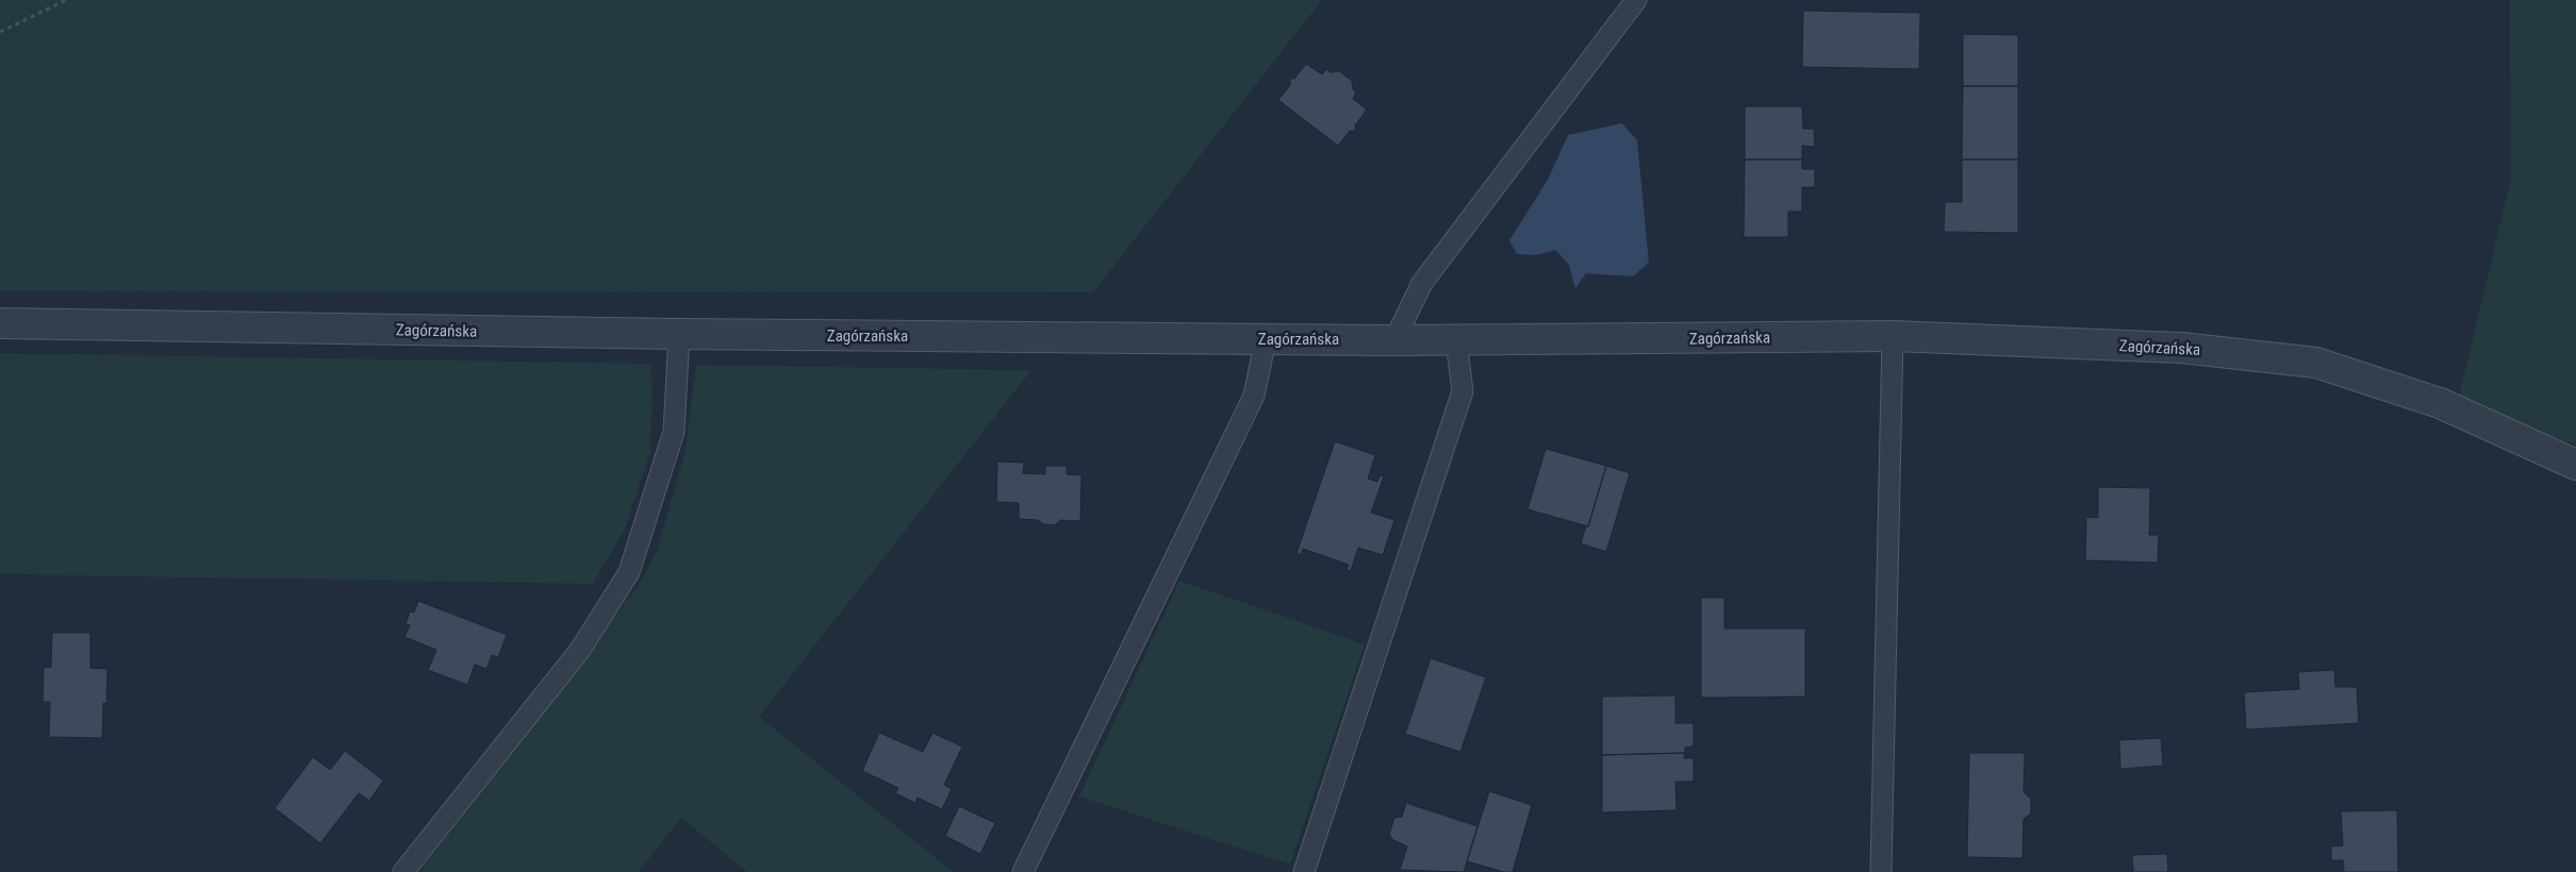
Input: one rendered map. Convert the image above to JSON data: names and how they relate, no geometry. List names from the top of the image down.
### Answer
{
  "streets": {
    "street": ["Zagórzańska"]
  }
}
